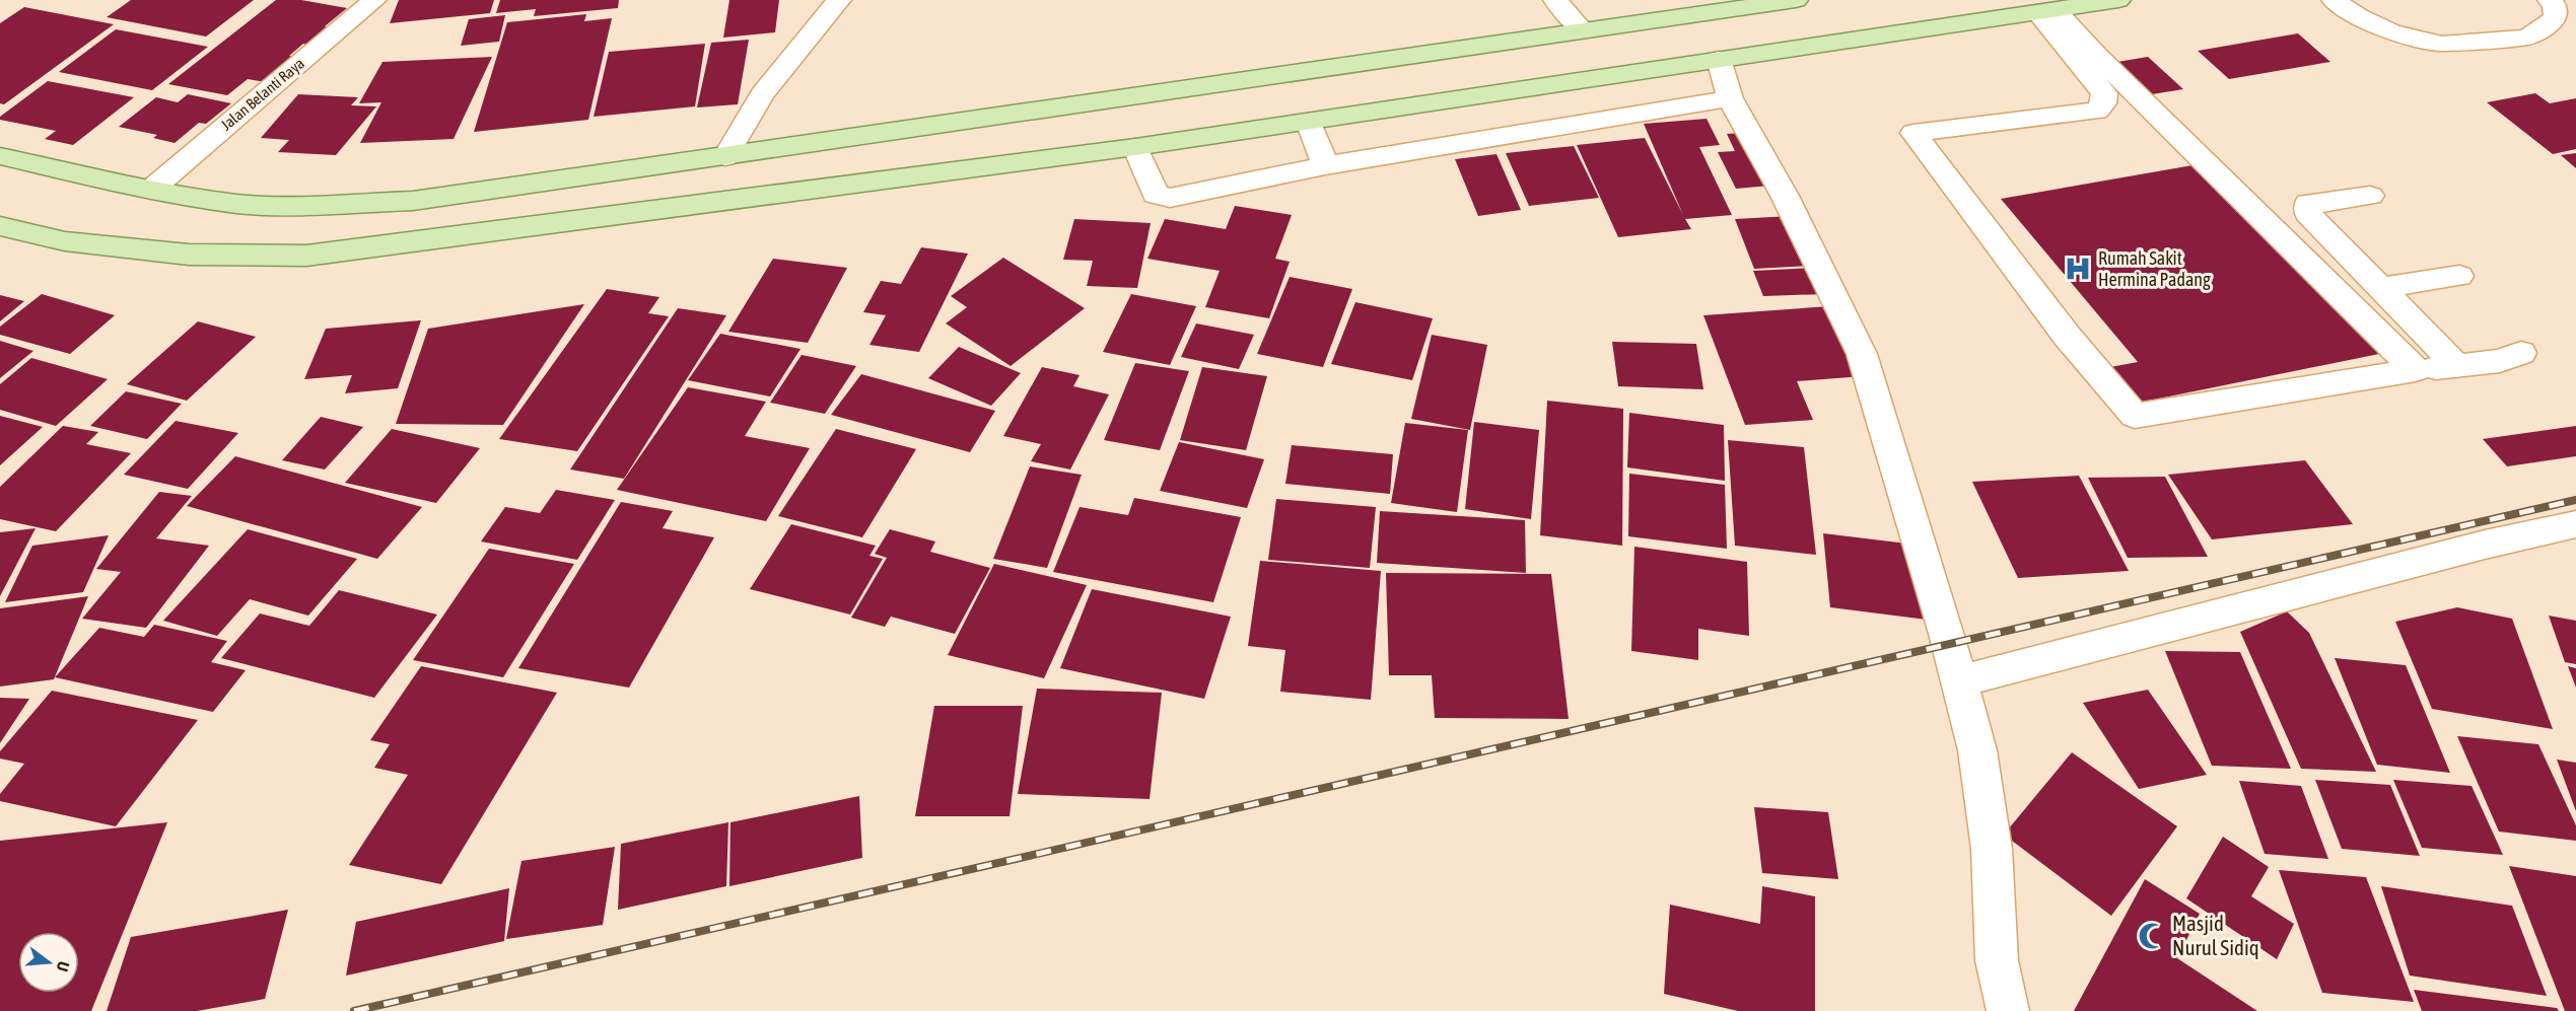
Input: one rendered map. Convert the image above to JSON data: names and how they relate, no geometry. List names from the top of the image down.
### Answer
{
  "streets": {
    "street": ["Jalan Belanti Raya"]
  },
  "places": {
    "hospital": ["Rumah Sakit Hermina Padang"],
    "mosque": ["Masjid Nurul Sidiq"]
  },
  "north": "right"
}
